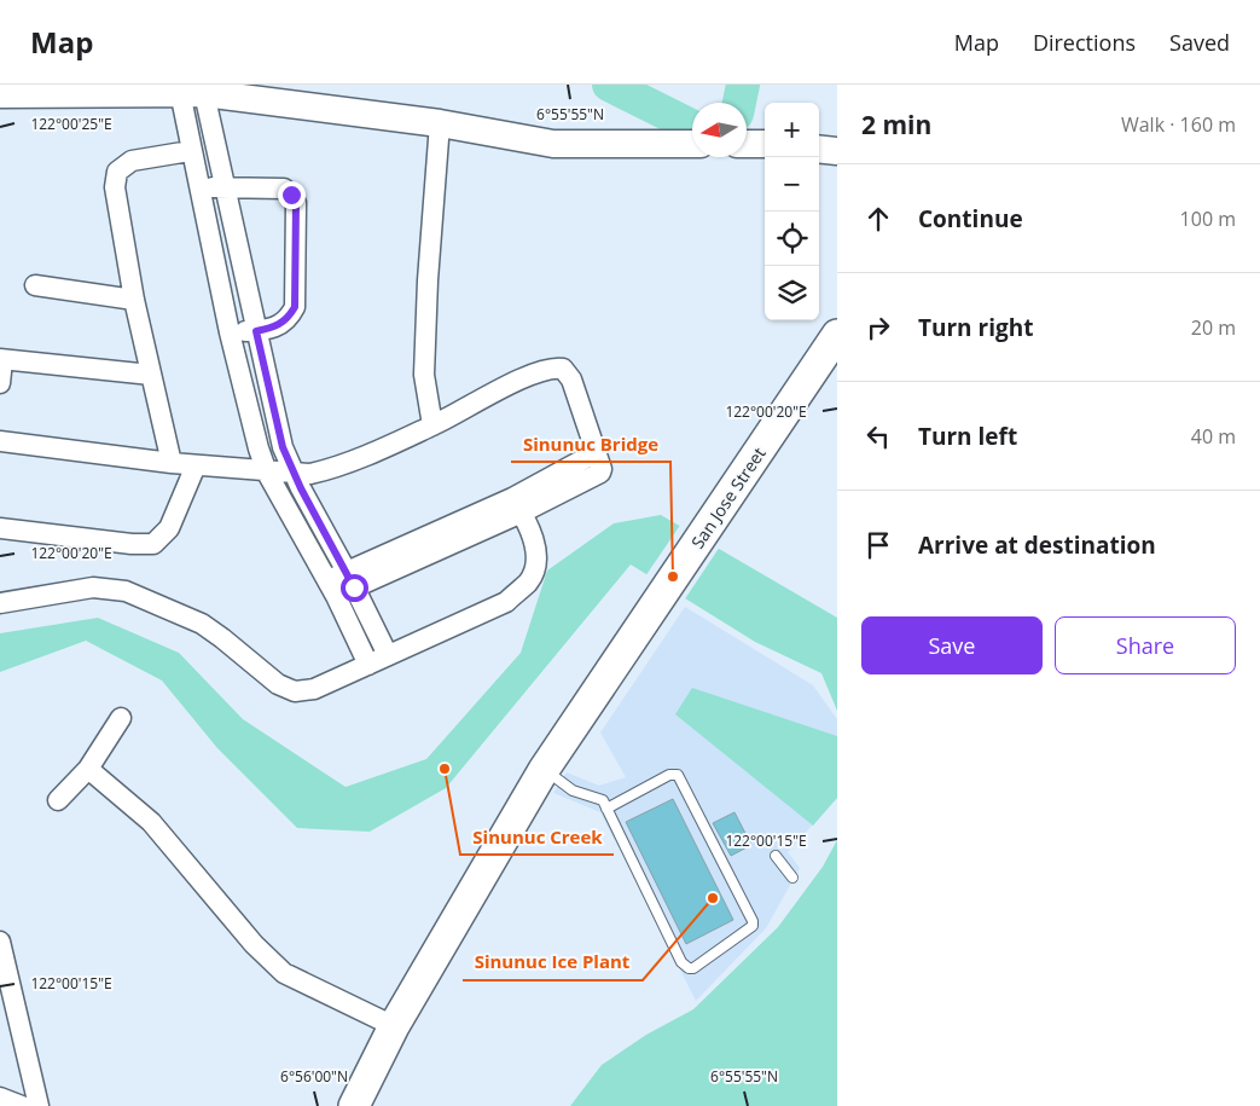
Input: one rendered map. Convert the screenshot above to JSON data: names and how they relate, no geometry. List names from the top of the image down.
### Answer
{
  "streets": {
    "main road": ["San Jose Street"]
  },
  "places": ["Sinunuc Bridge", "Sinunuc Creek", "Sinunuc Ice Plant"],
  "north": "left",
  "page": {
    "header": "Map",
    "nav": ["Map", "Directions", "Saved"],
    "heading": ["2 min", "Walk · 160 m"],
    "map_buttons": ["+", "−"],
    "list": [
      ["Continue", "100 m"],
      ["Turn right", "20 m"],
      ["Turn left", "40 m"],
      "Arrive at destination"
    ],
    "buttons": ["Save", "Share"]
  },
  "coordinates": [
    "6°55'55\"N",
    "122°00'25\"E",
    "122°00'20\"E",
    "122°00'15\"E",
    "6°56'00\"N"
  ]
}
